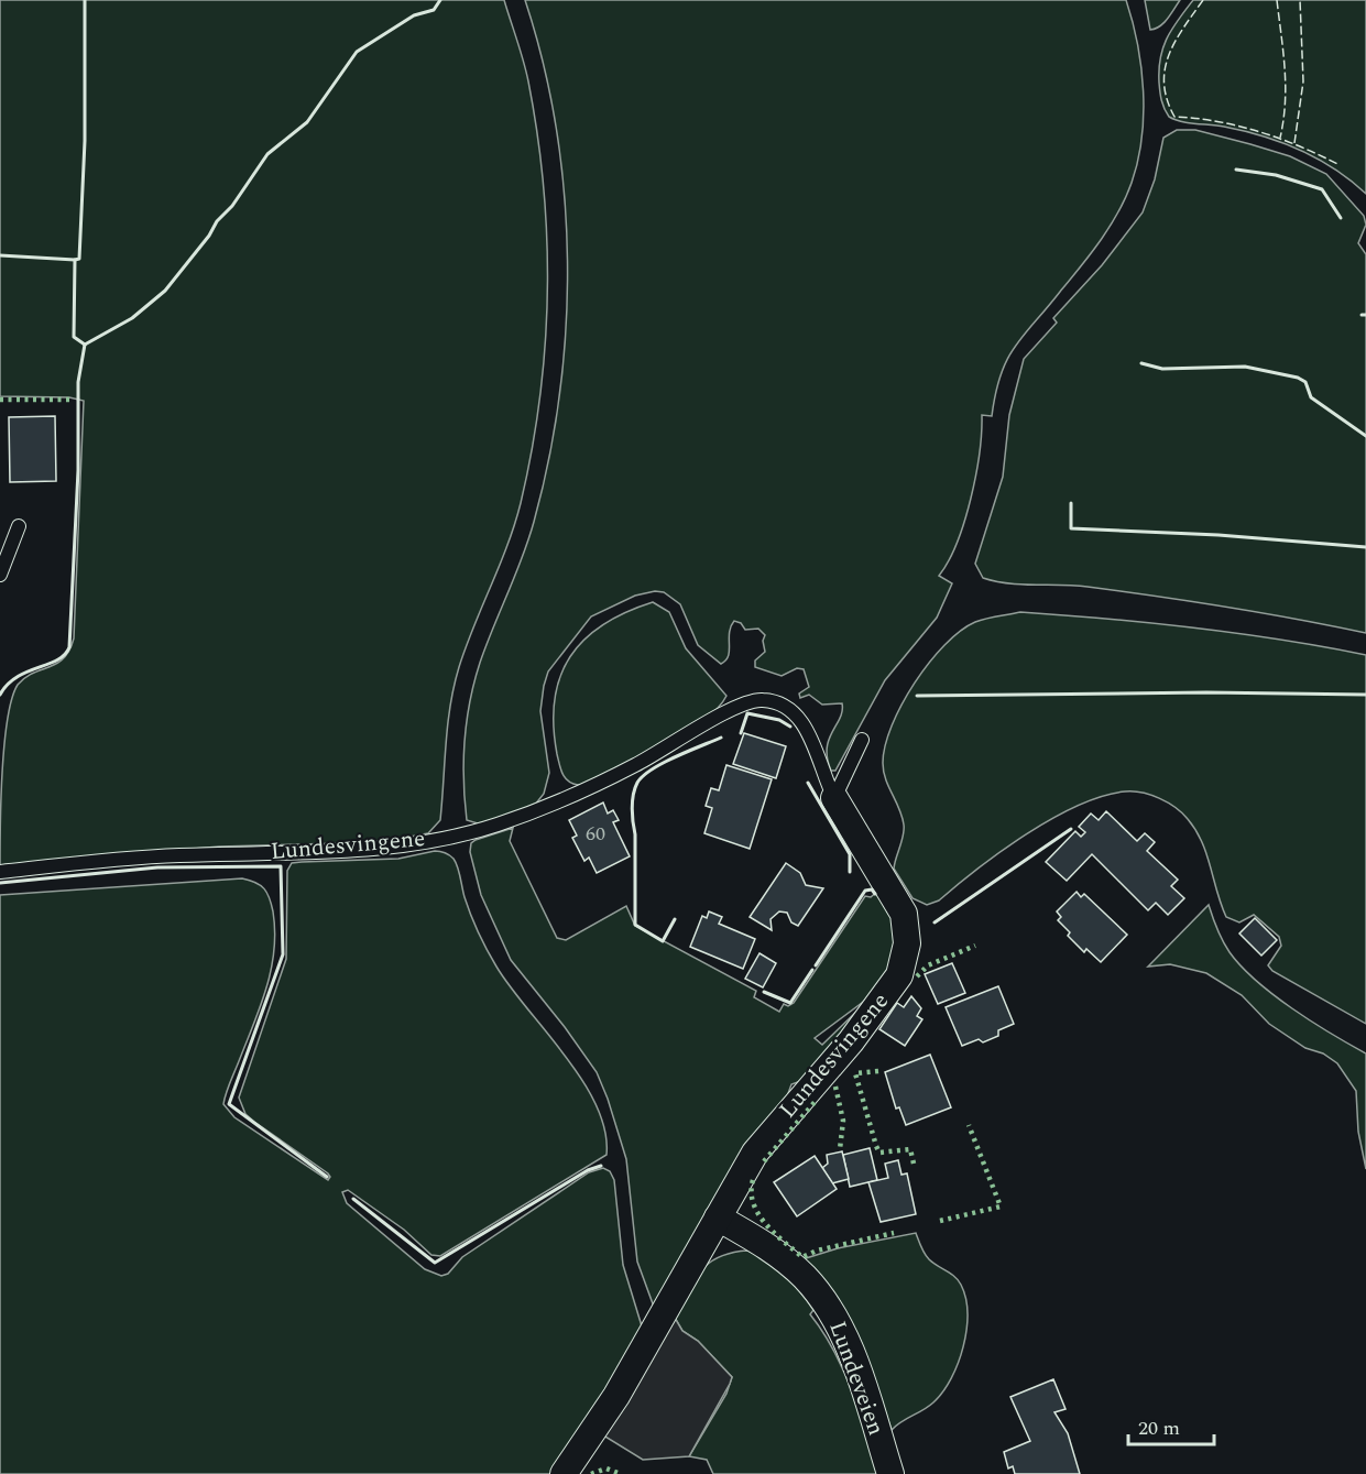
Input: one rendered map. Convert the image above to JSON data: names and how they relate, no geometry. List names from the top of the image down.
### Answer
{
  "streets": {
    "street": ["Lundesvingene", "Lundeveien"]
  },
  "crossings": [
    ["Lundesvingene", "Lundeveien"]
  ],
  "house_numbers": ["60"],
  "scale_bar": "20 m"
}
